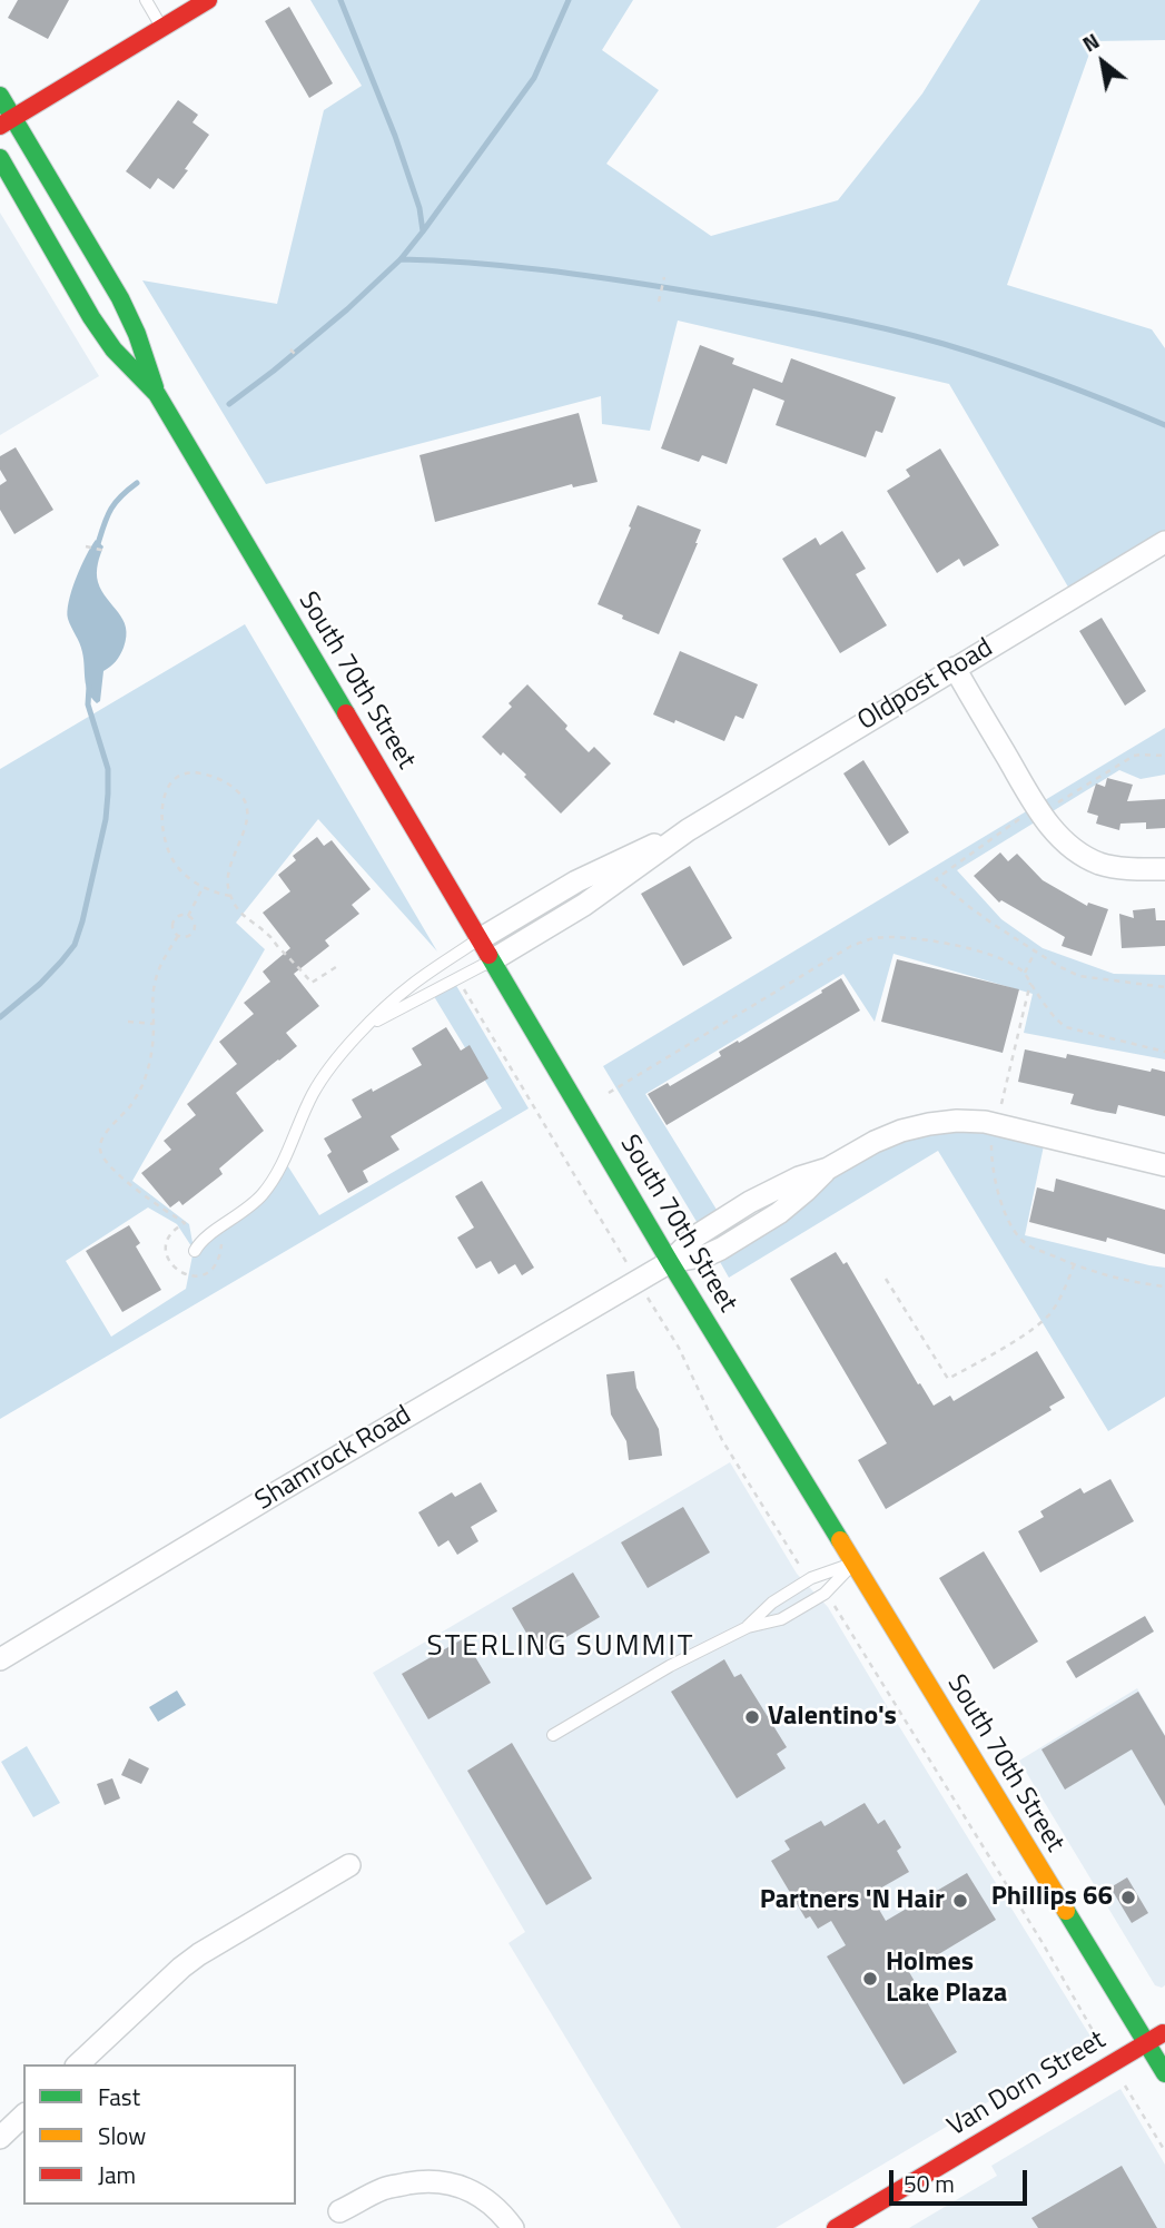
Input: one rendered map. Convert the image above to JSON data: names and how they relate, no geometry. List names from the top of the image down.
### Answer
{
  "streets": {
    "main road": ["South 70th Street", "Van Dorn Street"],
    "street": ["Oldpost Road", "Shamrock Road"]
  },
  "crossings": [
    ["South 70th Street", "Oldpost Road"],
    ["South 70th Street", "Shamrock Road"],
    ["South 70th Street", "Van Dorn Street"]
  ],
  "districts": ["STERLING SUMMIT"],
  "places": [
    "Valentino's",
    "Phillips 66",
    "Partners 'N Hair",
    "Holmes Lake Plaza"
  ],
  "legend": ["Fast", "Slow", "Jam"],
  "scale_bar": "50 m",
  "north": "top left"
}
